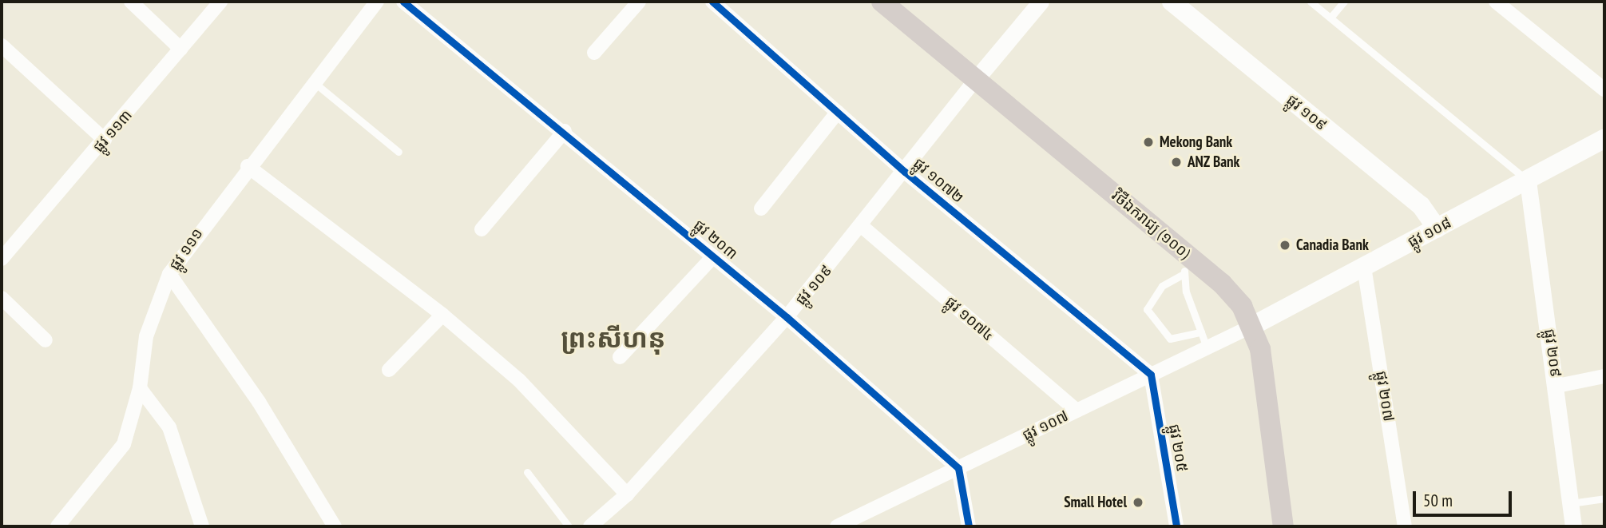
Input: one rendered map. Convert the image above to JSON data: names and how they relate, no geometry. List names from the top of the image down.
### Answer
{
  "streets": {
    "main road": ["ផ្លូវ ១០៩", "វិថីឯករាជ្យ (១០០)", "ផ្លូវ ១០៨"],
    "street": [
      "ផ្លូវ ១១៣",
      "ផ្លូវ ១០៧២",
      "ផ្លូវ ២០៣",
      "ផ្លូវ ១១១",
      "ផ្លូវ ១០៧៤",
      "ផ្លូវ ២០៩",
      "ផ្លូវ ២០៧",
      "ផ្លូវ ១០៧",
      "ផ្លូវ ២០៥"
    ]
  },
  "crossings": [
    ["ផ្លូវ ១០៩", "ផ្លូវ ១០៧២"],
    ["ផ្លូវ ១០៩", "វិថីឯករាជ្យ (១០០)"],
    ["ផ្លូវ ១០៩", "ផ្លូវ ១០៨"],
    ["ផ្លូវ ១០៩", "ផ្លូវ ២០៣"],
    ["ផ្លូវ ១០៩", "ផ្លូវ ១០៧៤"],
    ["ផ្លូវ ១០៧២", "ផ្លូវ ១០៧"],
    ["ផ្លូវ ១០៧២", "ផ្លូវ ២០៥"],
    ["វិថីឯករាជ្យ (១០០)", "ផ្លូវ ១០៨"],
    ["វិថីឯករាជ្យ (១០០)", "ផ្លូវ ១០៧"],
    ["ផ្លូវ ១០៨", "ផ្លូវ ២០៩"],
    ["ផ្លូវ ១០៨", "ផ្លូវ ២០៧"],
    ["ផ្លូវ ១០៨", "ផ្លូវ ១០៧"],
    ["ផ្លូវ ២០៣", "ផ្លូវ ១០៧"],
    ["ផ្លូវ ១០៧៤", "ផ្លូវ ១០៧"],
    ["ផ្លូវ ១០៧", "ផ្លូវ ២០៥"]
  ],
  "districts": ["ព្រះសីហនុ"],
  "places": [
    "Mekong Bank",
    "ANZ Bank",
    "Canadia Bank",
    "Small Hotel"
  ],
  "scale_bar": "50 m"
}
